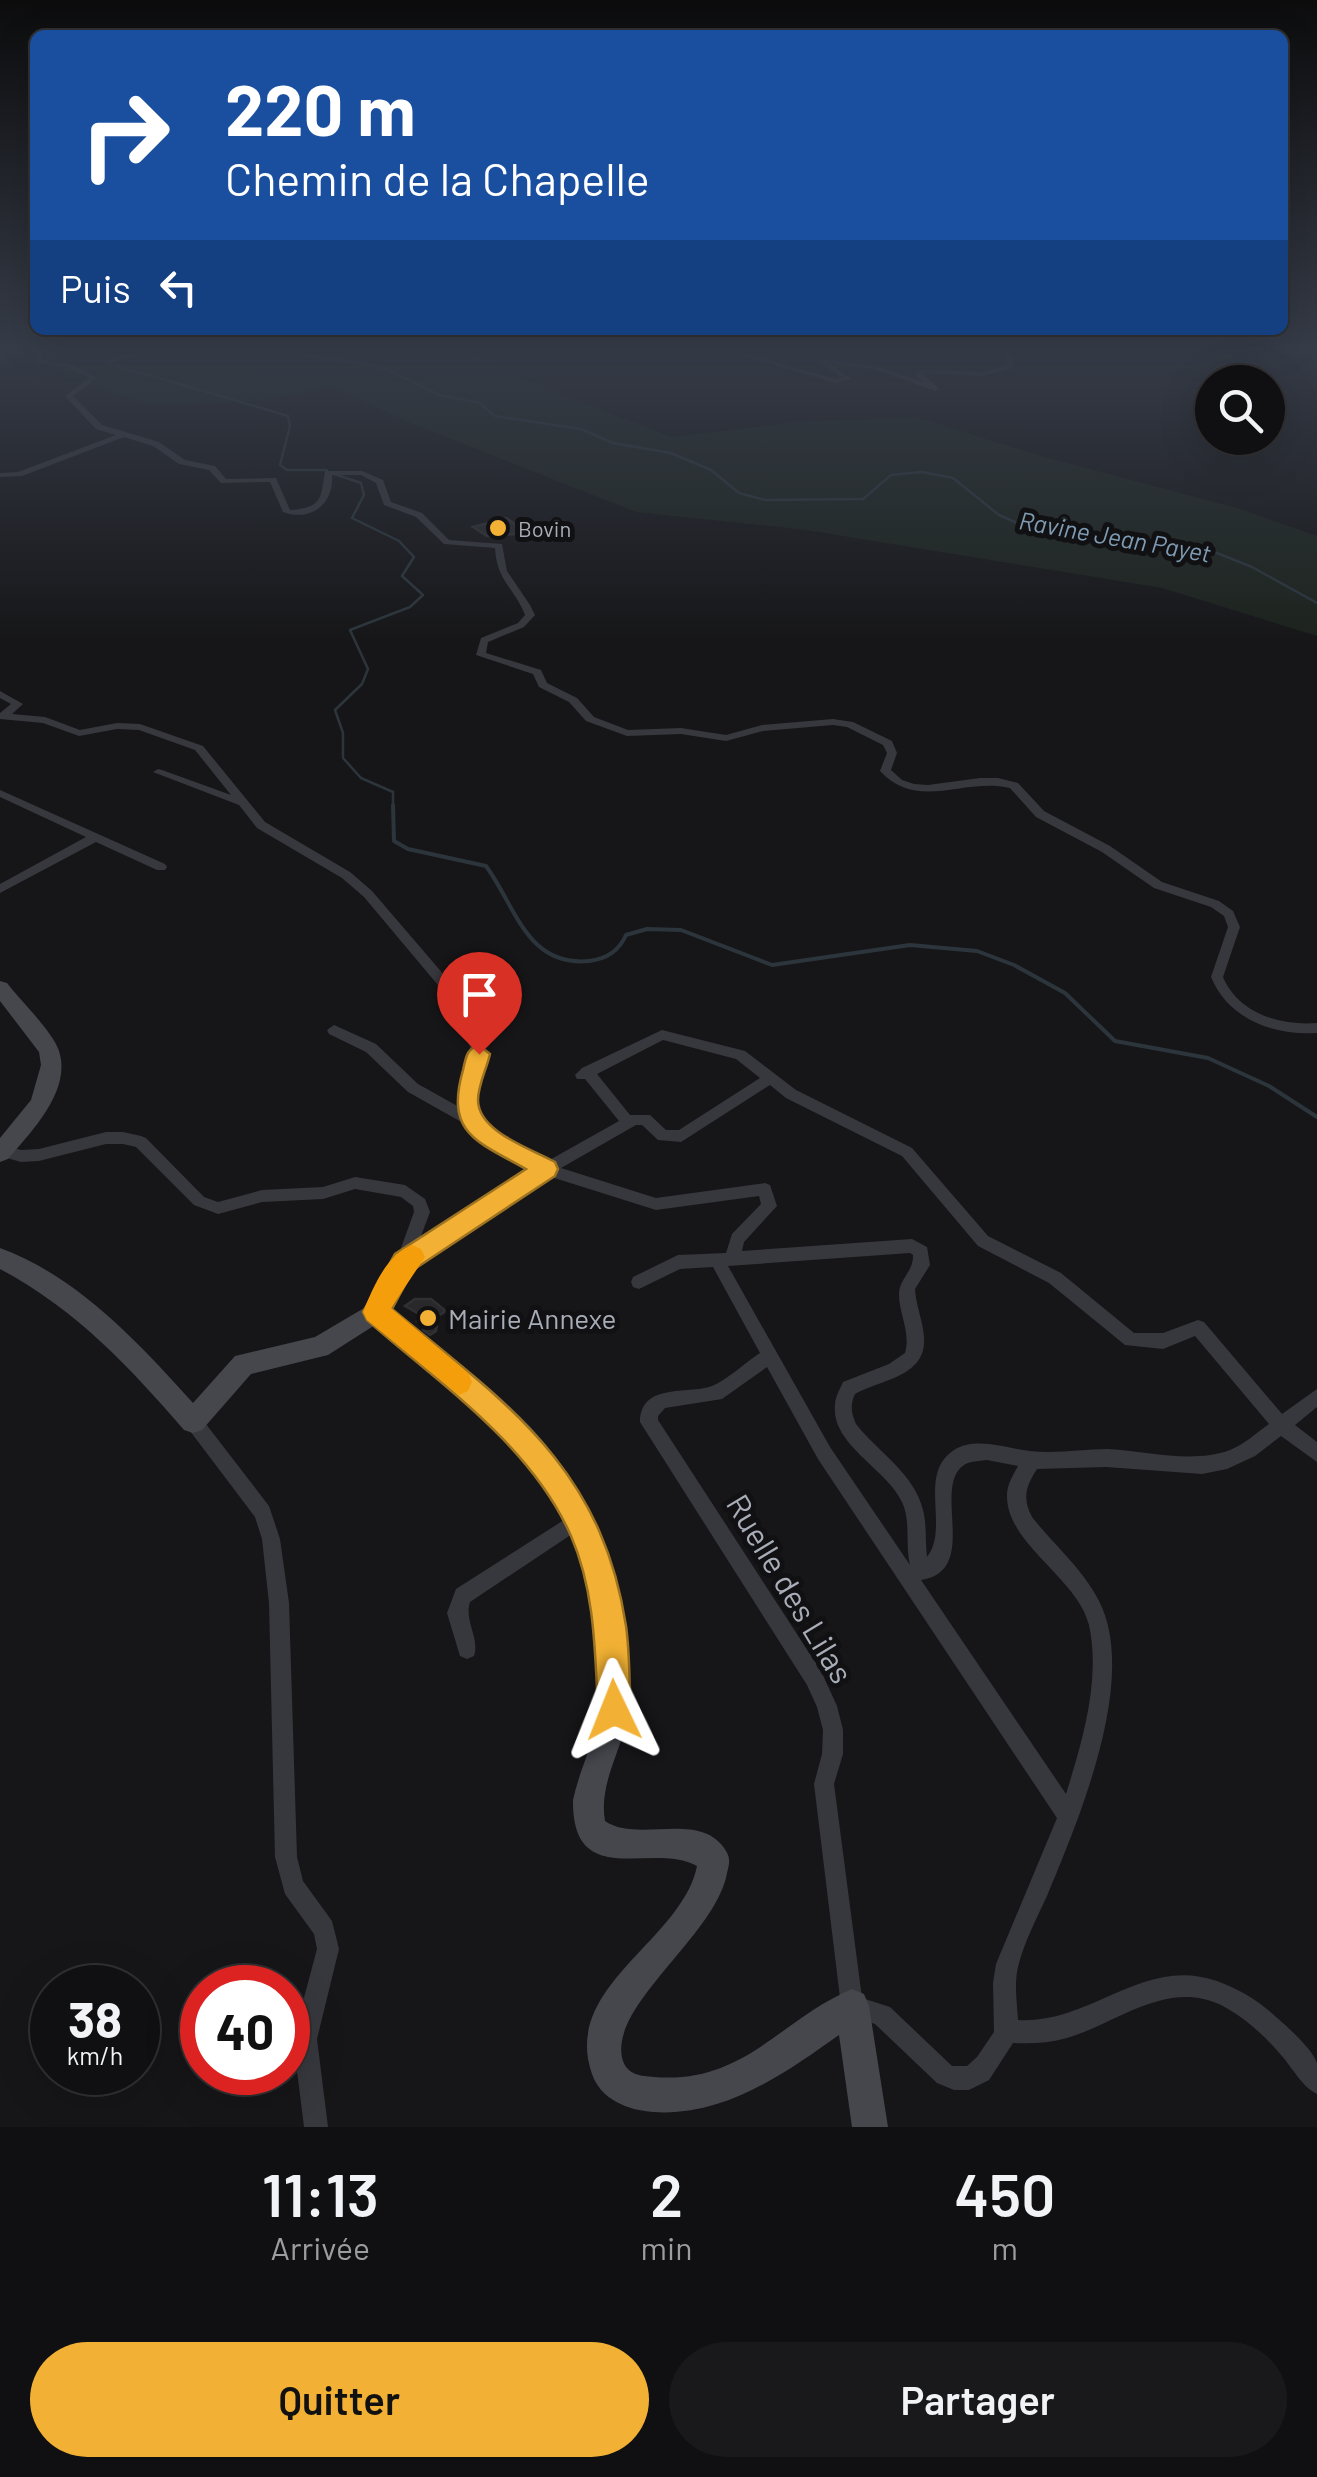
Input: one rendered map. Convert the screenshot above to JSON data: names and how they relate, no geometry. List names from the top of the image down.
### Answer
{
  "streets": {
    "street": ["Ruelle des Lilas"]
  },
  "water": ["Ravine Jean Payet"],
  "places": ["Bovin", "Mairie Annexe"],
  "page": {
    "turn": ["220 m", "Chemin de la Chapelle"],
    "then": "Puis",
    "speed": "38 km/h",
    "limit": "40",
    "eta": [
      "11:13",
      "Arrivée",
      "2",
      "min",
      "450",
      "m"
    ],
    "buttons": ["Quitter", "Partager"]
  }
}
